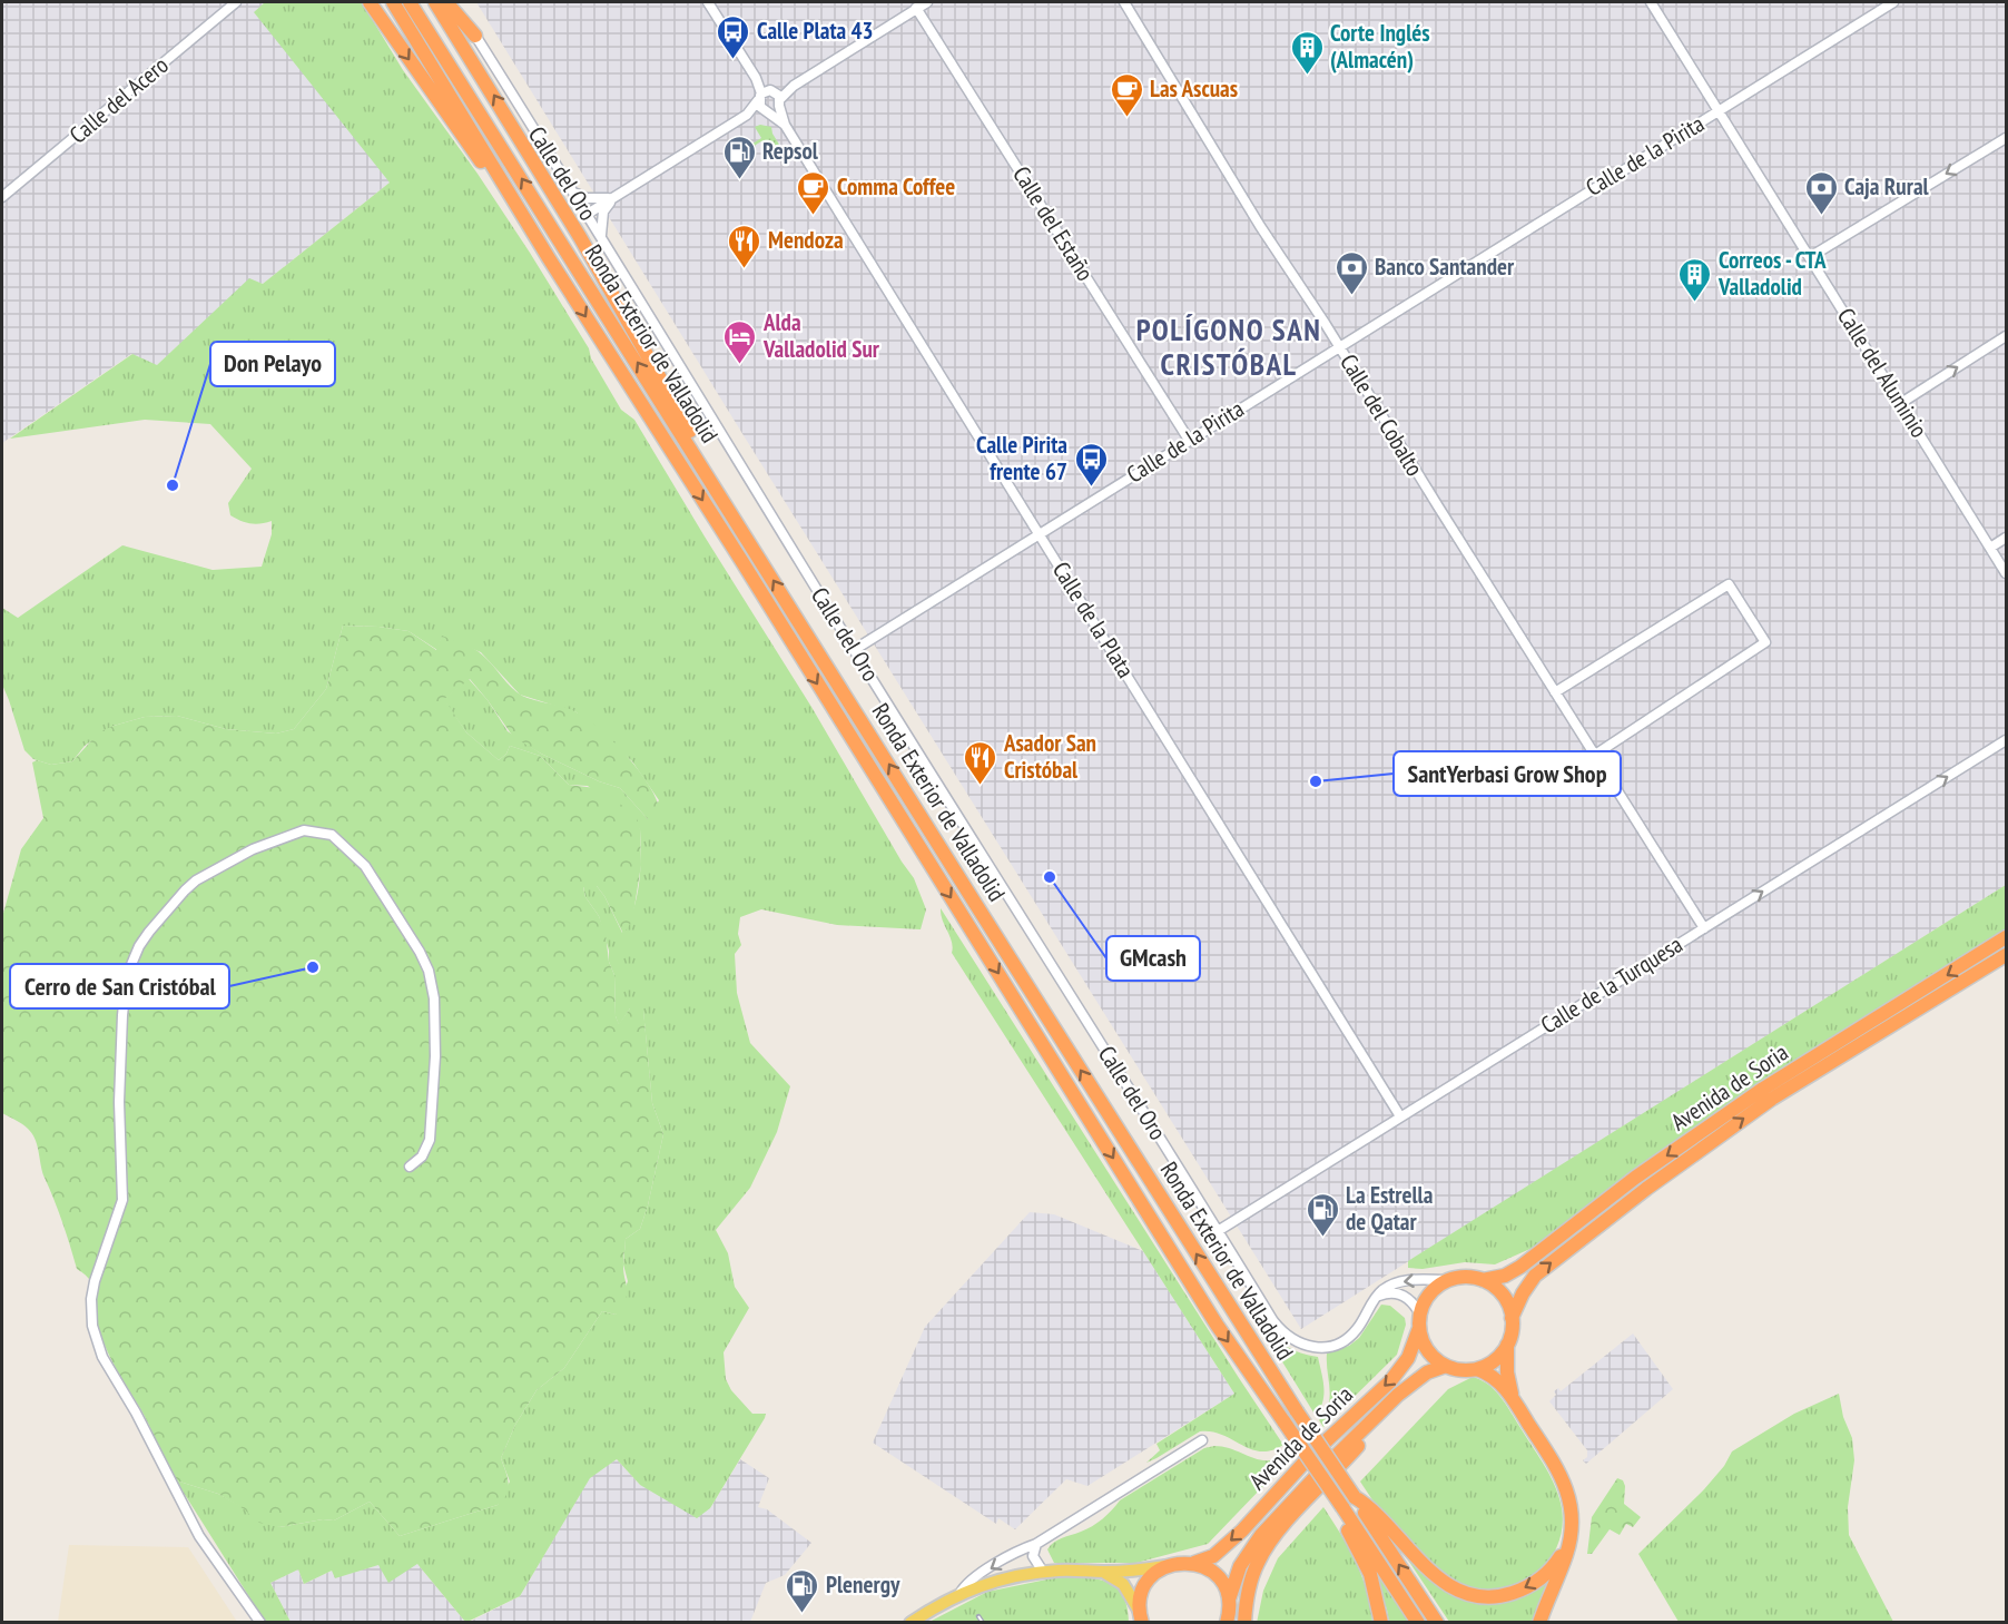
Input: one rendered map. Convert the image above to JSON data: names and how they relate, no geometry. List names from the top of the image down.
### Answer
{
  "streets": {
    "highway": ["Ronda Exterior de Valladolid", "Avenida de Soria"],
    "street": [
      "Calle del Acero",
      "Calle de la Pirita",
      "Calle del Oro",
      "Calle del Estaño",
      "Calle del Aluminio",
      "Calle del Cobalto",
      "Calle de la Plata",
      "Calle de la Turquesa"
    ]
  },
  "crossings": [
    ["Calle de la Pirita", "Calle del Oro"],
    ["Calle de la Pirita", "Calle del Estaño"],
    ["Calle de la Pirita", "Calle del Aluminio"],
    ["Calle de la Pirita", "Calle del Cobalto"],
    ["Calle de la Pirita", "Calle de la Plata"],
    ["Calle del Oro", "Calle de la Turquesa"],
    ["Calle del Oro", "Avenida de Soria"],
    ["Calle del Cobalto", "Calle de la Turquesa"],
    ["Calle de la Plata", "Calle de la Turquesa"]
  ],
  "one_way": ["Calle de la Turquesa"],
  "districts": ["POLÍGONO SAN CRISTÓBAL"],
  "places": {
    "bus stop": ["Calle Plata 43", "Calle Pirita frente 67"],
    "building": ["Corte Inglés (Almacén)", "Correos - CTA Valladolid"],
    "cafe": ["Las Ascuas", "Comma Coffee"],
    "fuel station": ["Repsol", "La Estrella de Qatar", "Plenergy"],
    "bank": ["Caja Rural", "Banco Santander"],
    "restaurant": ["Mendoza", "Asador San Cristóbal"],
    "hotel": ["Alda Valladolid Sur"],
    "other": [
      "Don Pelayo",
      "SantYerbasi Grow Shop",
      "GMcash",
      "Cerro de San Cristóbal"
    ]
  }
}
